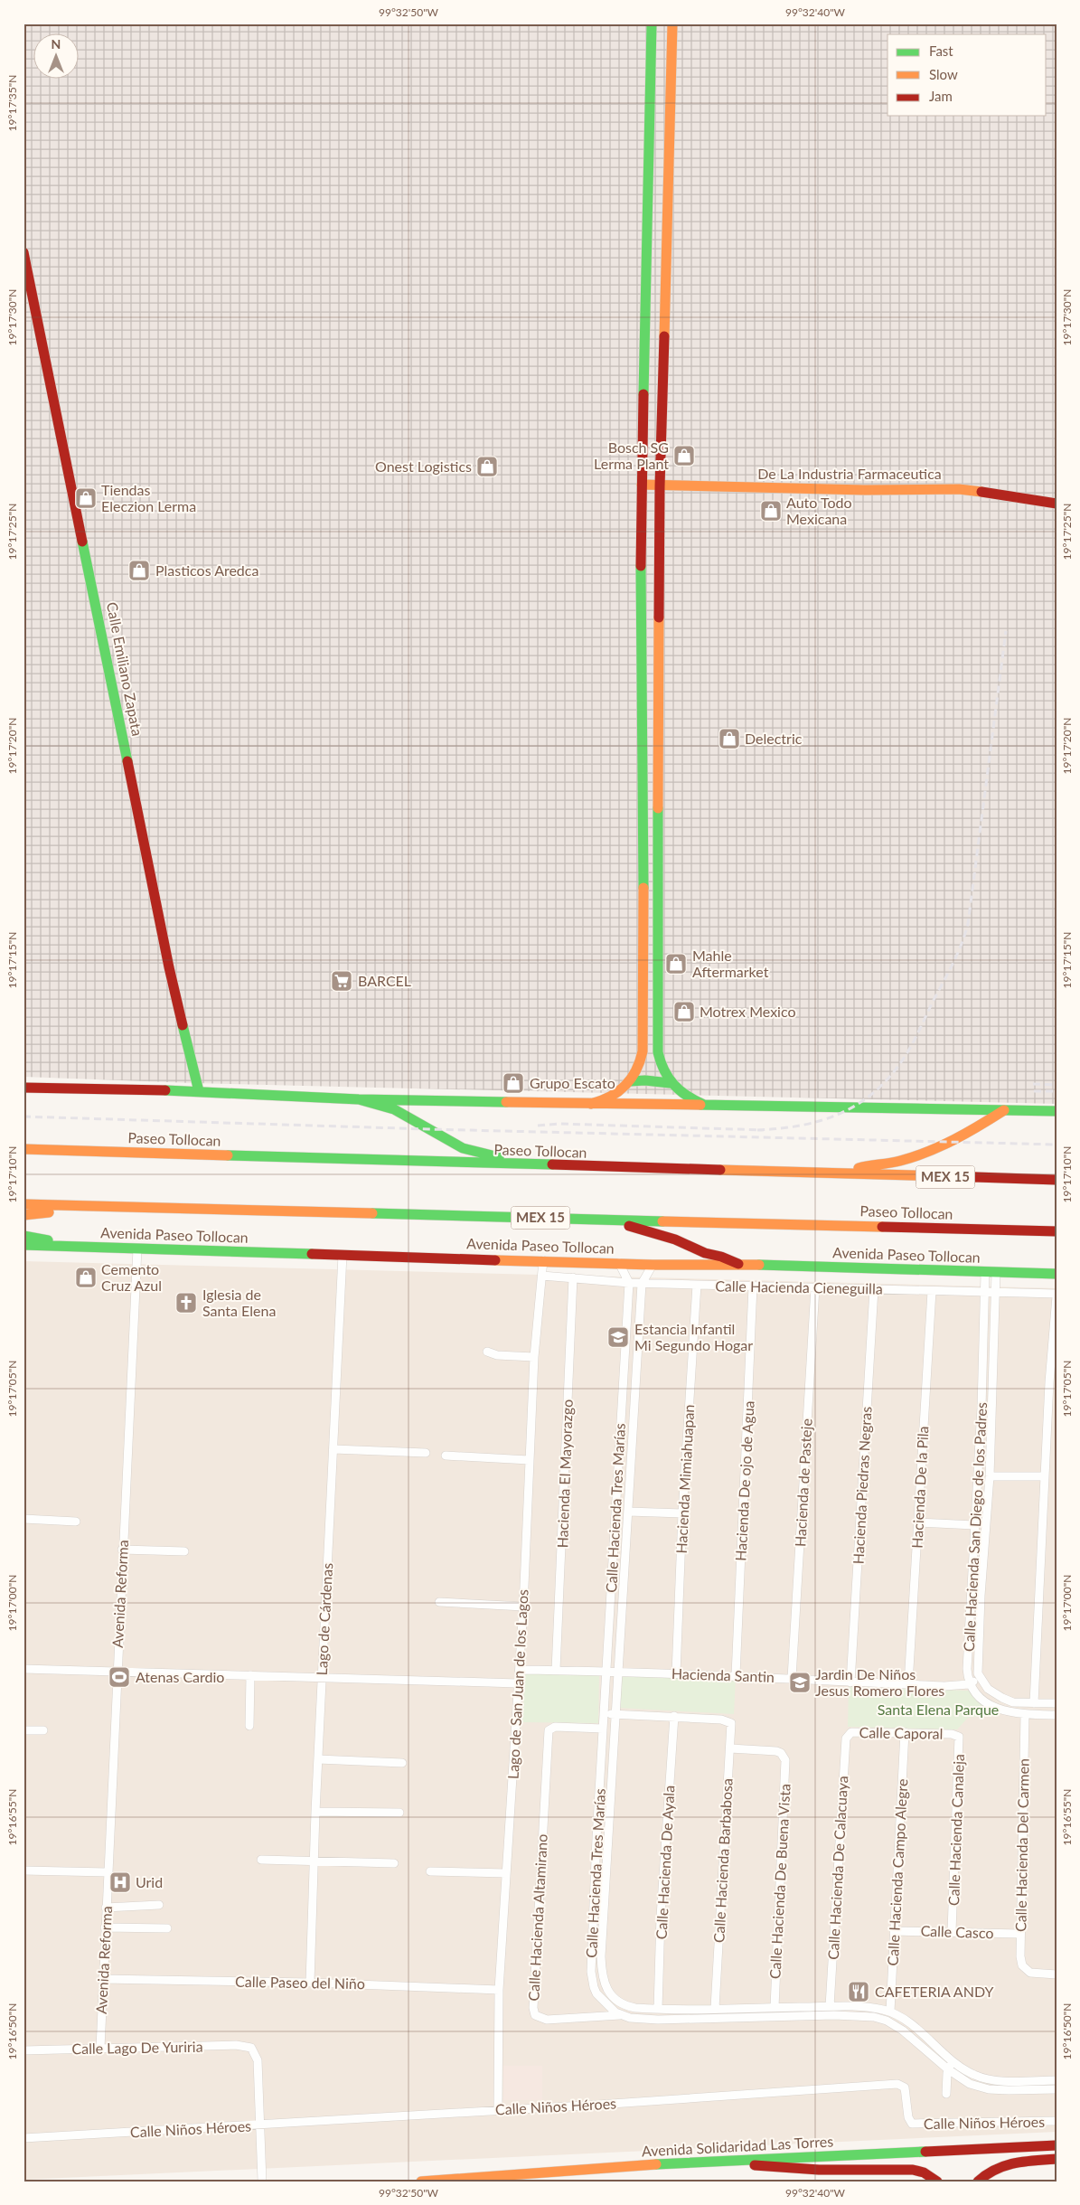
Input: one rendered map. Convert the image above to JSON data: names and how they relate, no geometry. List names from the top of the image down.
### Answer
{
  "streets": {
    "main road": [
      "De La Industria Farmaceutica",
      "Calle Emiliano Zapata",
      "Paseo Tollocan",
      "MEX 15",
      "Avenida Paseo Tollocan",
      "Avenida Solidaridad Las Torres"
    ],
    "street": [
      "Calle Hacienda Cieneguilla",
      "Hacienda El Mayorazgo",
      "Hacienda Mimiahuapan",
      "Hacienda De ojo de Agua",
      "Hacienda de Pasteje",
      "Hacienda Piedras Negras",
      "Hacienda De la Pila",
      "Calle Hacienda Tres Marías",
      "Calle Hacienda San Diego de los Padres",
      "Avenida Reforma",
      "Lago de Cárdenas",
      "Hacienda Santin",
      "Lago de San Juan de los Lagos",
      "Calle Caporal",
      "Calle Hacienda Canaleja",
      "Calle Hacienda Del Carmen",
      "Calle Hacienda Barbabosa",
      "Calle Hacienda De Ayala",
      "Calle Hacienda De Calacuaya",
      "Calle Hacienda Campo Alegre",
      "Calle Hacienda De Buena Vista",
      "Calle Hacienda Altamirano",
      "Calle Casco",
      "Calle Paseo del Niño",
      "Calle Lago De Yuriria",
      "Calle Niños Héroes"
    ]
  },
  "crossings": [
    ["Avenida Paseo Tollocan", "Calle Hacienda Tres Marías"],
    ["Avenida Paseo Tollocan", "Calle Hacienda San Diego de los Padres"],
    ["Avenida Paseo Tollocan", "Avenida Reforma"],
    ["Avenida Paseo Tollocan", "Lago de Cárdenas"],
    ["Avenida Paseo Tollocan", "Lago de San Juan de los Lagos"],
    ["Calle Hacienda Cieneguilla", "Hacienda El Mayorazgo"],
    ["Calle Hacienda Cieneguilla", "Hacienda Mimiahuapan"],
    ["Calle Hacienda Cieneguilla", "Hacienda De ojo de Agua"],
    ["Calle Hacienda Cieneguilla", "Hacienda de Pasteje"],
    ["Calle Hacienda Cieneguilla", "Hacienda Piedras Negras"],
    ["Calle Hacienda Cieneguilla", "Hacienda De la Pila"],
    ["Calle Hacienda Cieneguilla", "Calle Hacienda Tres Marías"],
    ["Calle Hacienda Cieneguilla", "Calle Hacienda San Diego de los Padres"],
    ["Calle Hacienda Cieneguilla", "Lago de San Juan de los Lagos"],
    ["Hacienda El Mayorazgo", "Hacienda Santin"],
    ["Hacienda Mimiahuapan", "Hacienda Santin"],
    ["Hacienda De ojo de Agua", "Hacienda Santin"],
    ["Hacienda de Pasteje", "Hacienda Santin"],
    ["Hacienda Piedras Negras", "Hacienda Santin"],
    ["Hacienda De la Pila", "Hacienda Santin"],
    ["Calle Hacienda Tres Marías", "Hacienda Santin"],
    ["Calle Hacienda Tres Marías", "Calle Hacienda Barbabosa"],
    ["Calle Hacienda Tres Marías", "Calle Hacienda De Ayala"],
    ["Calle Hacienda Tres Marías", "Calle Hacienda De Calacuaya"],
    ["Calle Hacienda Tres Marías", "Calle Hacienda Campo Alegre"],
    ["Calle Hacienda Tres Marías", "Calle Hacienda De Buena Vista"],
    ["Calle Hacienda Tres Marías", "Calle Hacienda Altamirano"],
    ["Calle Hacienda San Diego de los Padres", "Hacienda Santin"],
    ["Avenida Reforma", "Calle Paseo del Niño"],
    ["Avenida Reforma", "Calle Lago De Yuriria"],
    ["Lago de Cárdenas", "Calle Paseo del Niño"],
    ["Hacienda Santin", "Lago de San Juan de los Lagos"],
    ["Lago de San Juan de los Lagos", "Calle Paseo del Niño"],
    ["Lago de San Juan de los Lagos", "Calle Niños Héroes"],
    ["Calle Caporal", "Calle Hacienda Canaleja"],
    ["Calle Caporal", "Calle Hacienda De Calacuaya"],
    ["Calle Caporal", "Calle Hacienda Campo Alegre"],
    ["Calle Hacienda Canaleja", "Calle Casco"],
    ["Calle Hacienda Del Carmen", "Calle Casco"],
    ["Calle Hacienda Barbabosa", "Calle Hacienda De Ayala"],
    ["Calle Hacienda Barbabosa", "Calle Hacienda De Buena Vista"],
    ["Calle Hacienda Campo Alegre", "Calle Casco"],
    ["Calle Lago De Yuriria", "Calle Niños Héroes"]
  ],
  "parks": ["Santa Elena Parque"],
  "places": {
    "shop": [
      "Bosch SG Lerma Plant",
      "Onest Logistics",
      "Tiendas Eleczion Lerma",
      "Auto Todo Mexicana",
      "Plasticos Aredca",
      "Delectric",
      "Mahle Aftermarket",
      "Motrex Mexico",
      "Grupo Escato",
      "Cemento Cruz Azul"
    ],
    "supermarket": ["BARCEL"],
    "church": ["Iglesia de Santa Elena"],
    "school or university": ["Estancia Infantil Mi Segundo Hogar", "Jardin De Niños Jesus Romero Flores"],
    "sports": ["Atenas Cardio"],
    "hospital": ["Urid"],
    "restaurant": ["CAFETERIA ANDY"]
  },
  "legend": ["Fast", "Slow", "Jam"],
  "north": "top",
  "coordinates": [
    "99°32'50\"W",
    "99°32'40\"W",
    "19°17'35\"N",
    "19°17'30\"N",
    "19°17'25\"N",
    "19°17'20\"N",
    "19°17'15\"N",
    "19°17'10\"N",
    "19°17'05\"N",
    "19°17'00\"N",
    "19°16'55\"N",
    "19°16'50\"N"
  ]
}
